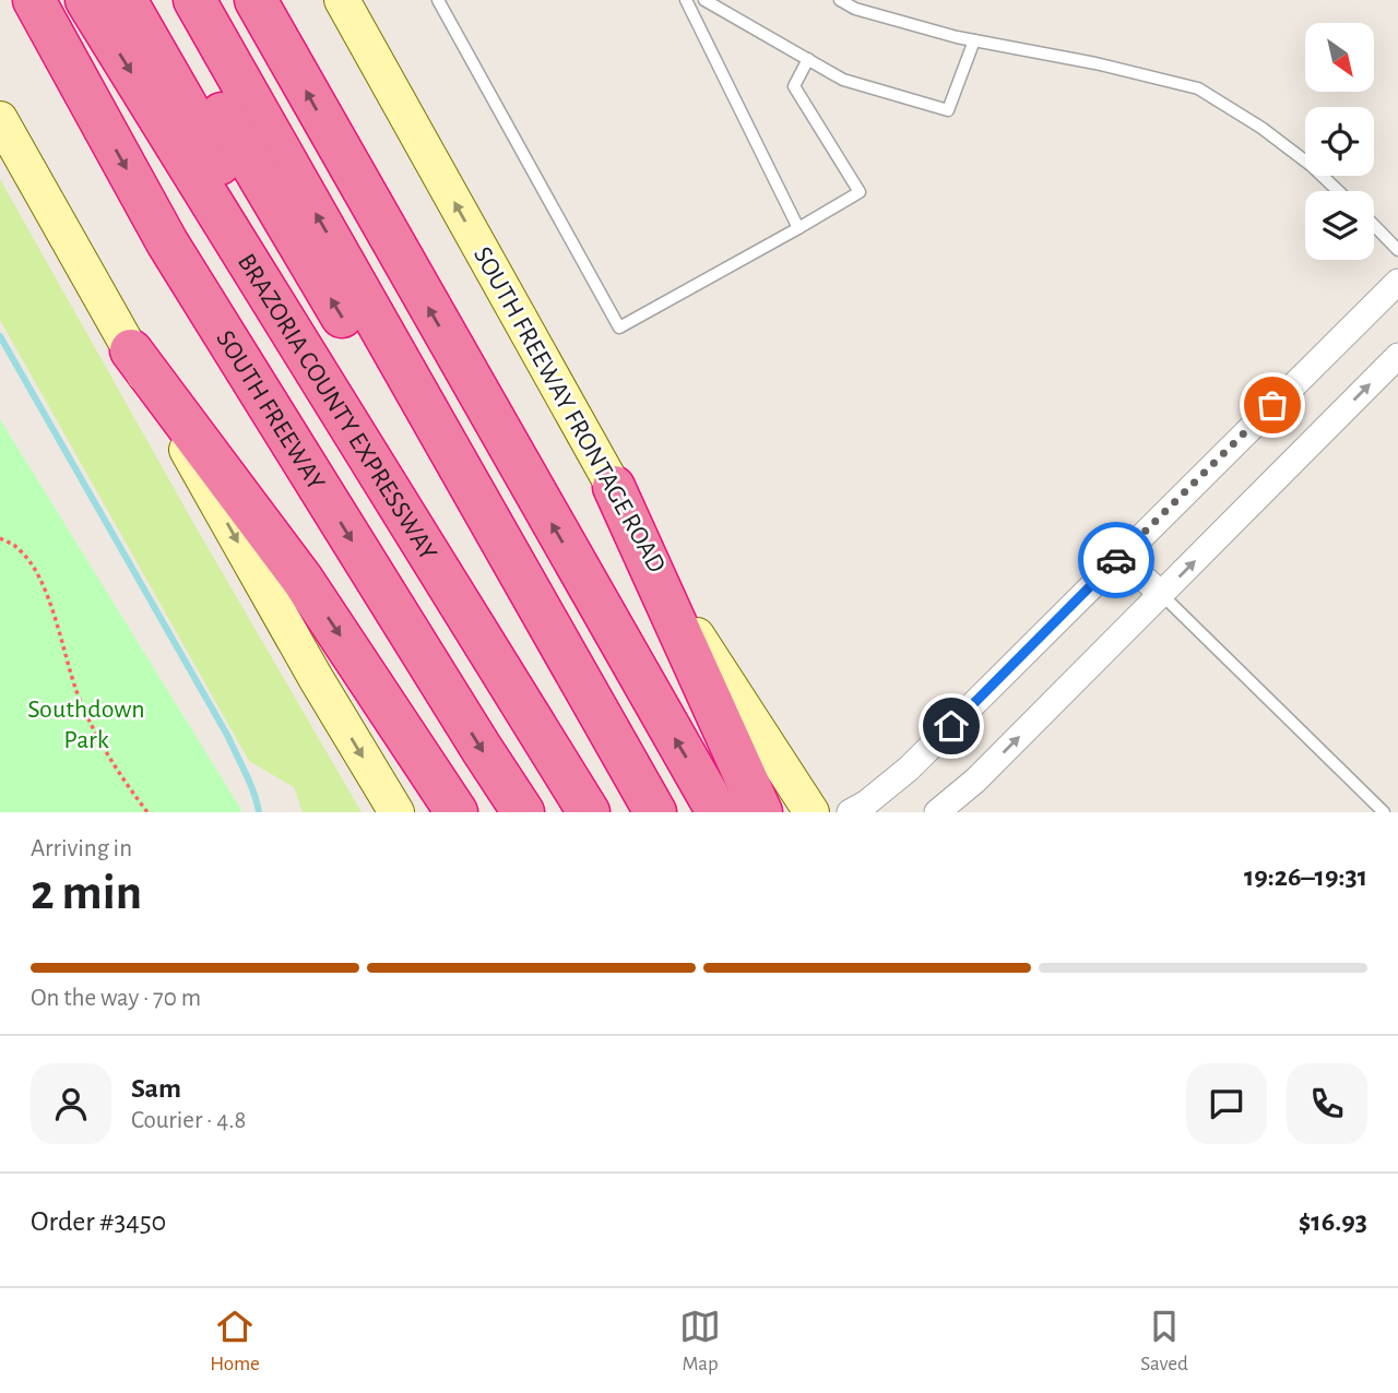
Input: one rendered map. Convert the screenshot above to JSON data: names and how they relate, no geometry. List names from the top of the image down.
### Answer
{
  "streets": {
    "highway": ["BRAZORIA COUNTY EXPRESSWAY", "SOUTH FREEWAY"],
    "main road": ["SOUTH FREEWAY FRONTAGE ROAD"]
  },
  "one_way": ["SOUTH FREEWAY FRONTAGE ROAD"],
  "parks": ["Southdown Park"],
  "north": "bottom right",
  "page": {
    "heading": ["2 min", "Arriving in", "19:26–19:31"],
    "panel": [
      "Sam",
      "Courier · 4.8",
      "Order #3450",
      "$16.93"
    ],
    "bar": "On the way · 70 m",
    "tabs": ["Home", "Map", "Saved"]
  }
}
